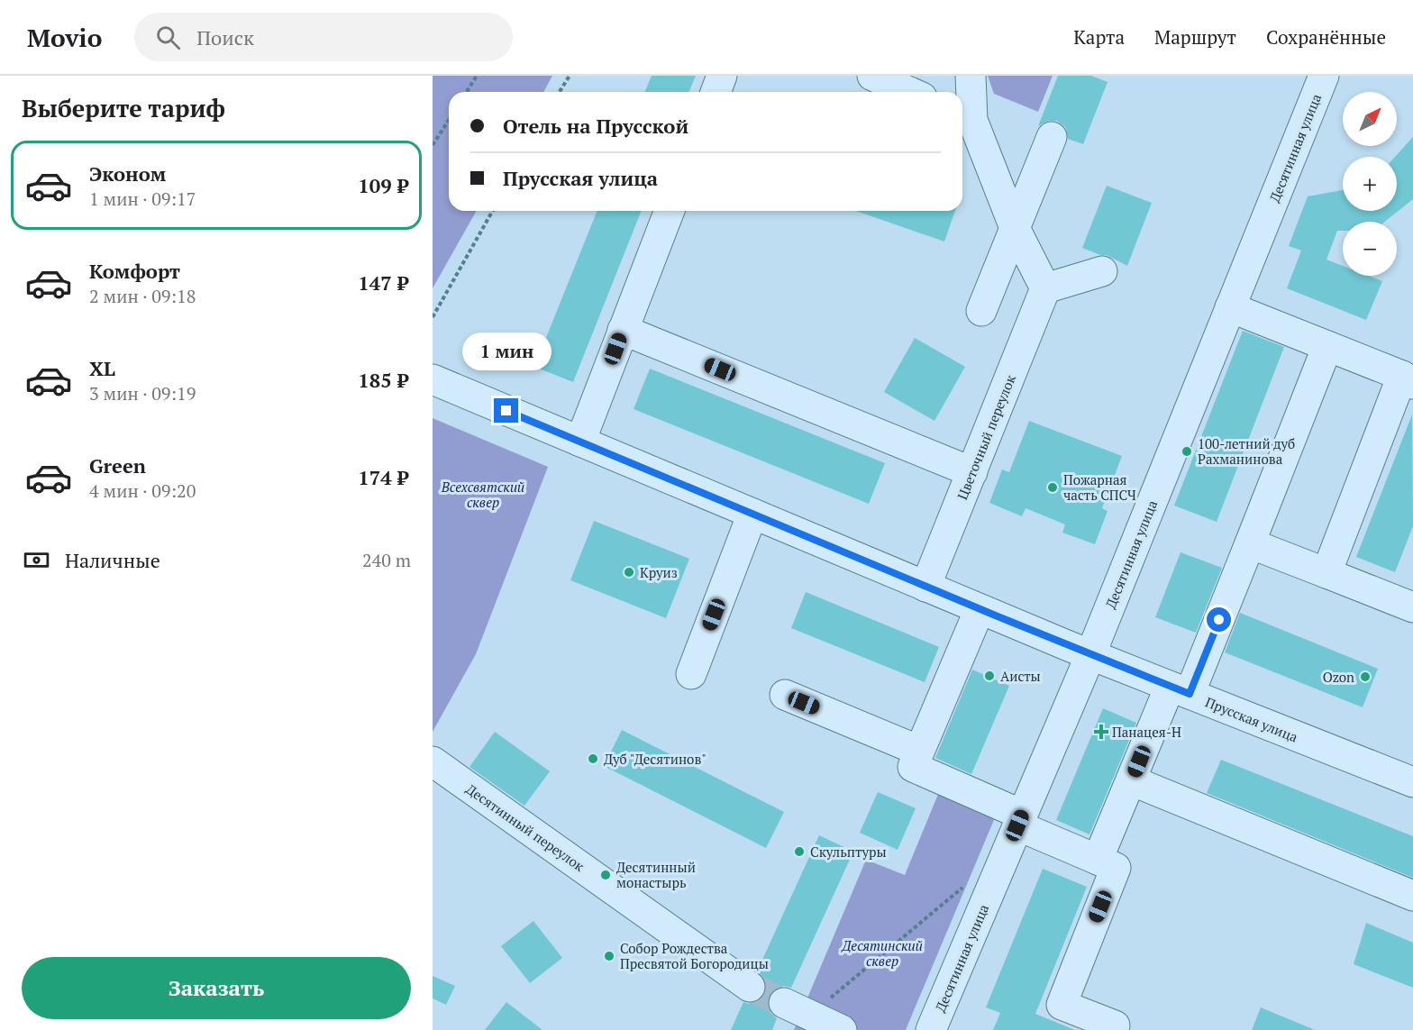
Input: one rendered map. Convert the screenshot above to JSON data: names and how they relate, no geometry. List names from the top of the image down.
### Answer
{
  "streets": {
    "street": [
      "Десятинная улица",
      "Цветочный переулок",
      "Прусская улица",
      "Десятинный переулок"
    ]
  },
  "crossings": [
    ["Десятинная улица", "Прусская улица"],
    ["Цветочный переулок", "Прусская улица"]
  ],
  "parks": ["Всехсвятский сквер", "Десятинский сквер"],
  "places": {
    "other": [
      "100-летний дуб Рахманинова",
      "Пожарная часть СПСЧ",
      "Круиз",
      "Аисты",
      "Ozon",
      "Дуб \"Десятинов\"",
      "Скульптуры",
      "Десятинный монастырь",
      "Собор Рождества Пресвятой Богородицы"
    ],
    "health": ["Панацея-Н"]
  },
  "north": "top right",
  "page": {
    "header": "Movio",
    "search": "Поиск",
    "nav": ["Карта", "Маршрут", "Сохранённые"],
    "heading": "Выберите тариф",
    "map_buttons": ["+", "−"],
    "banner": ["Отель на Прусской", "Прусская улица"],
    "list": [
      {
        "name": "Эконом",
        "note": "1 мин · 09:17",
        "value": "109 ₽"
      },
      {
        "name": "Комфорт",
        "note": "2 мин · 09:18",
        "value": "147 ₽"
      },
      {
        "name": "XL",
        "note": "3 мин · 09:19",
        "value": "185 ₽"
      },
      {
        "name": "Green",
        "note": "4 мин · 09:20",
        "value": "174 ₽"
      }
    ],
    "bubble": "1 мин",
    "pay": ["Наличные", "240 m"],
    "buttons": "Заказать"
  }
}
